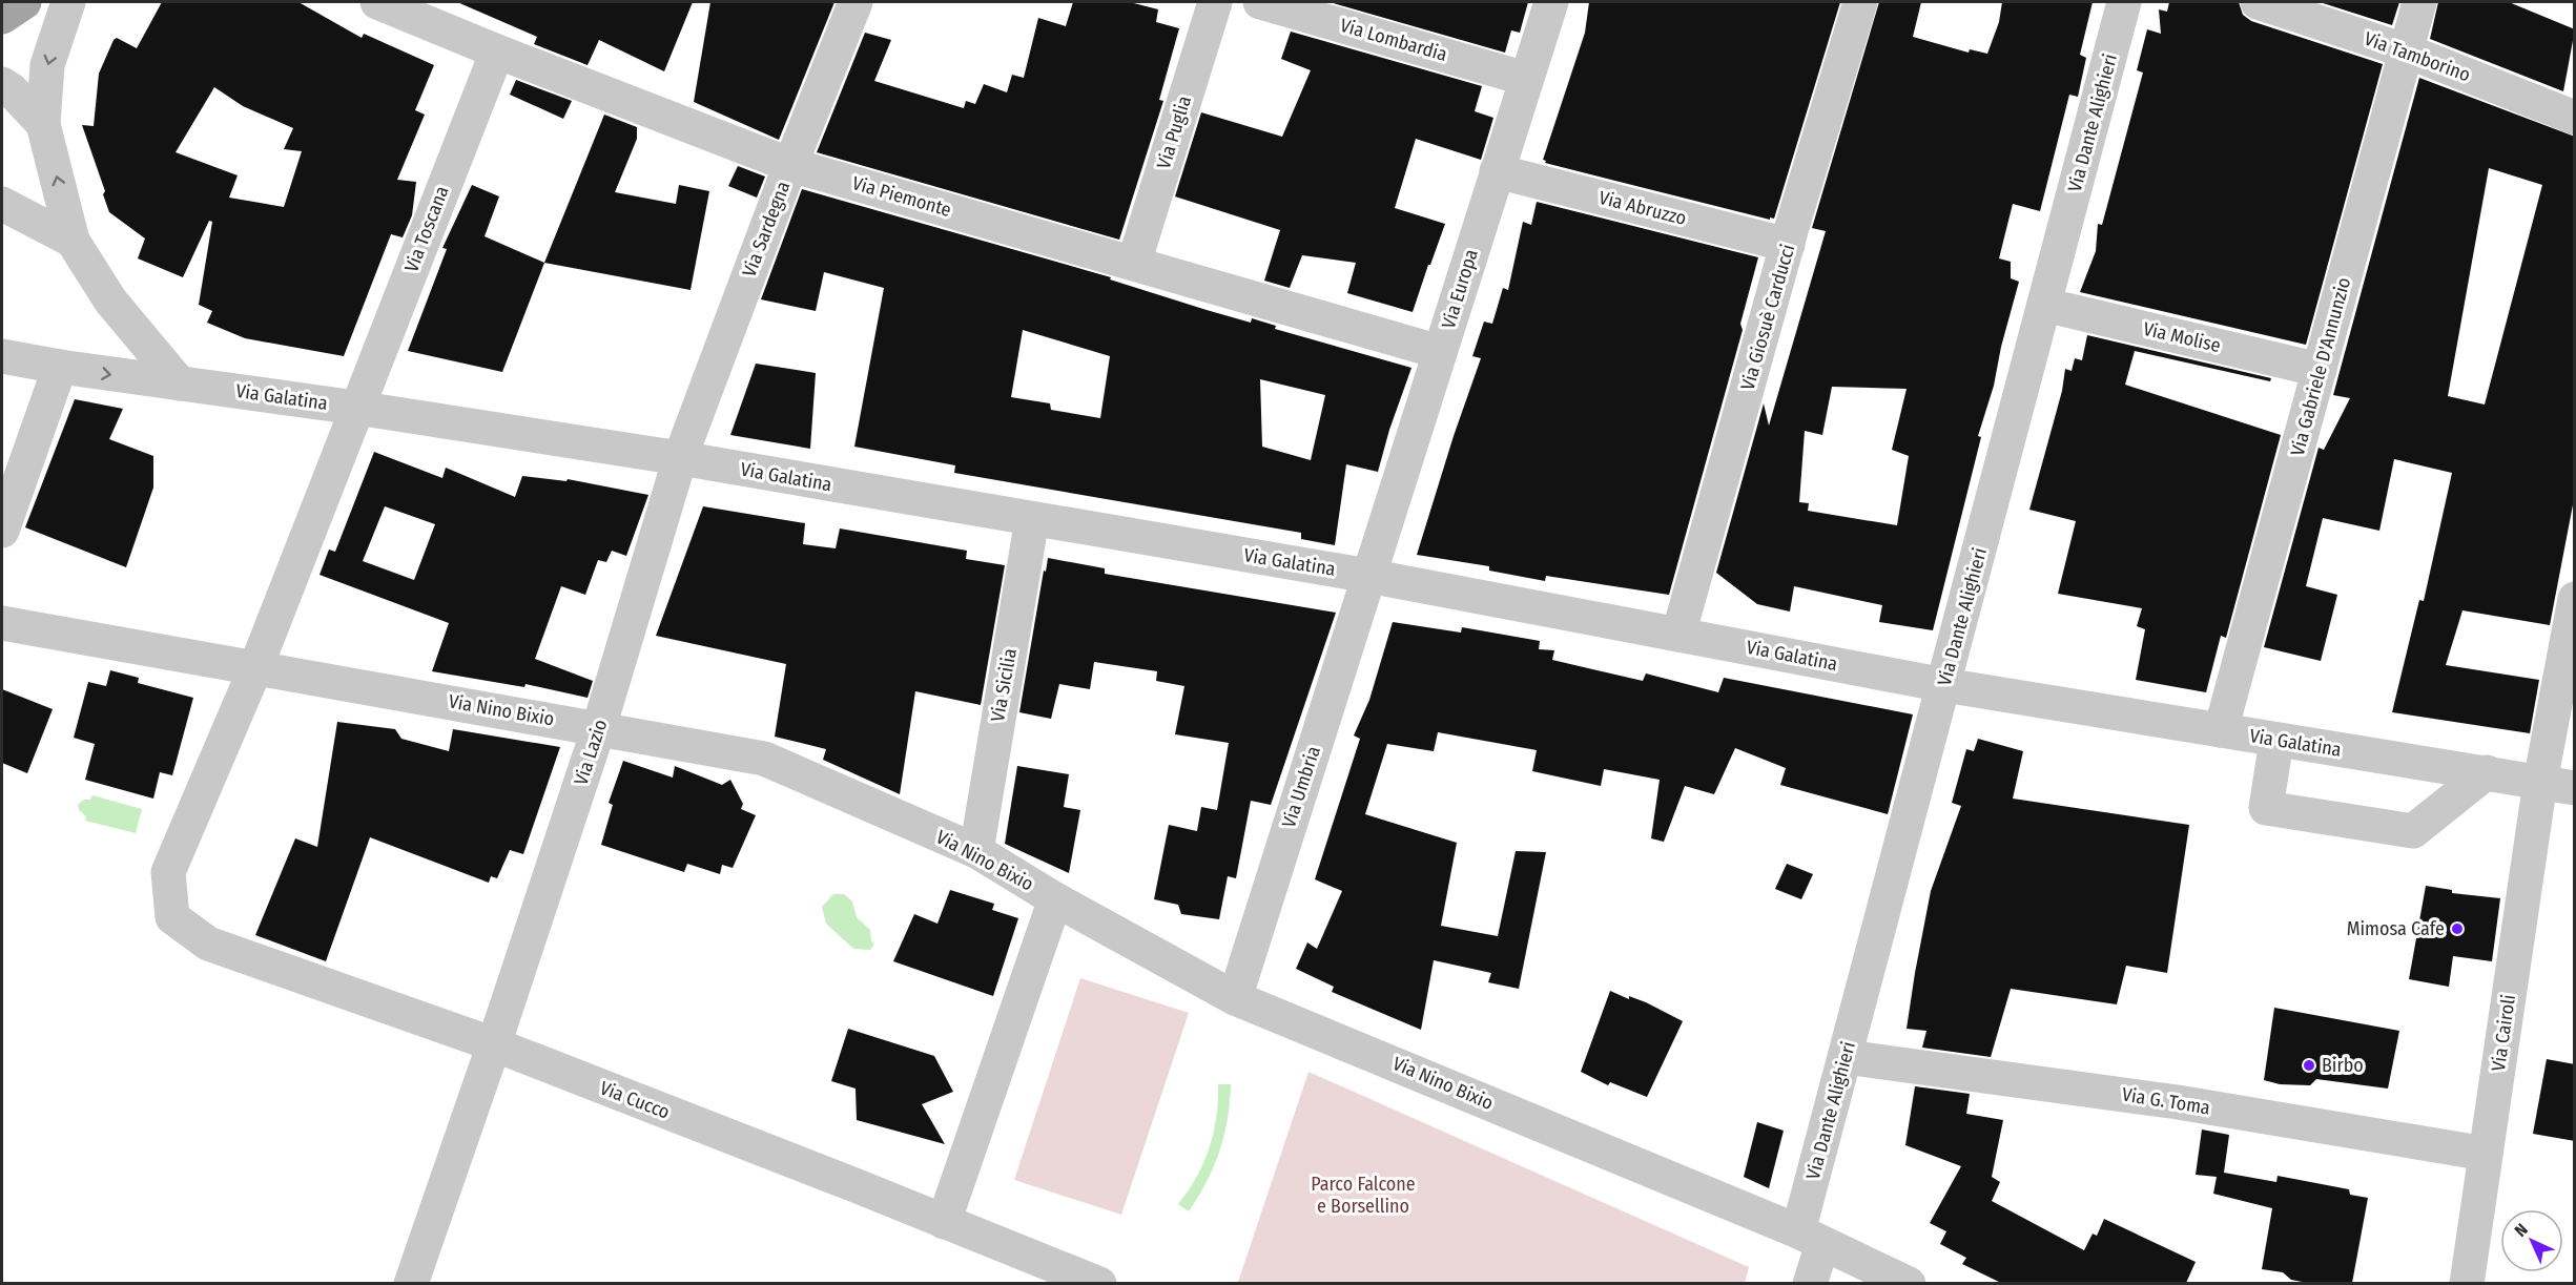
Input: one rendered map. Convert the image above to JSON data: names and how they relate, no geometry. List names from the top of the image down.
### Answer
{
  "streets": {
    "street": [
      "Via Lombardia",
      "Via Tamborino",
      "Via Dante Alighieri",
      "Via Puglia",
      "Via Piemonte",
      "Via Abruzzo",
      "Via Toscana",
      "Via Sardegna",
      "Via Europa",
      "Via Giosuè Carducci",
      "Via Molise",
      "Via Gabriele D'Annunzio",
      "Via Galatina",
      "Via Sicilia",
      "Via Nino Bixio",
      "Via Lazio",
      "Via Umbria",
      "Via Cairoli",
      "Via Cucco",
      "Via G. Toma"
    ]
  },
  "crossings": [
    ["Via Lombardia", "Via Europa"],
    ["Via Tamborino", "Via Gabriele D'Annunzio"],
    ["Via Dante Alighieri", "Via Molise"],
    ["Via Dante Alighieri", "Via Galatina"],
    ["Via Dante Alighieri", "Via Nino Bixio"],
    ["Via Dante Alighieri", "Via G. Toma"],
    ["Via Puglia", "Via Piemonte"],
    ["Via Piemonte", "Via Toscana"],
    ["Via Piemonte", "Via Sardegna"],
    ["Via Piemonte", "Via Europa"],
    ["Via Abruzzo", "Via Europa"],
    ["Via Abruzzo", "Via Giosuè Carducci"],
    ["Via Toscana", "Via Galatina"],
    ["Via Toscana", "Via Nino Bixio"],
    ["Via Toscana", "Via Cucco"],
    ["Via Sardegna", "Via Galatina"],
    ["Via Sardegna", "Via Lazio"],
    ["Via Europa", "Via Galatina"],
    ["Via Europa", "Via Umbria"],
    ["Via Giosuè Carducci", "Via Galatina"],
    ["Via Molise", "Via Gabriele D'Annunzio"],
    ["Via Gabriele D'Annunzio", "Via Galatina"],
    ["Via Galatina", "Via Sicilia"],
    ["Via Galatina", "Via Lazio"],
    ["Via Galatina", "Via Umbria"],
    ["Via Galatina", "Via Cairoli"],
    ["Via Sicilia", "Via Nino Bixio"],
    ["Via Nino Bixio", "Via Lazio"],
    ["Via Nino Bixio", "Via Umbria"],
    ["Via Lazio", "Via Cucco"],
    ["Via Cairoli", "Via G. Toma"]
  ],
  "parks": ["Parco Falcone e Borsellino"],
  "places": ["Mimosa Cafe", "Birbo"],
  "north": "top left"
}
